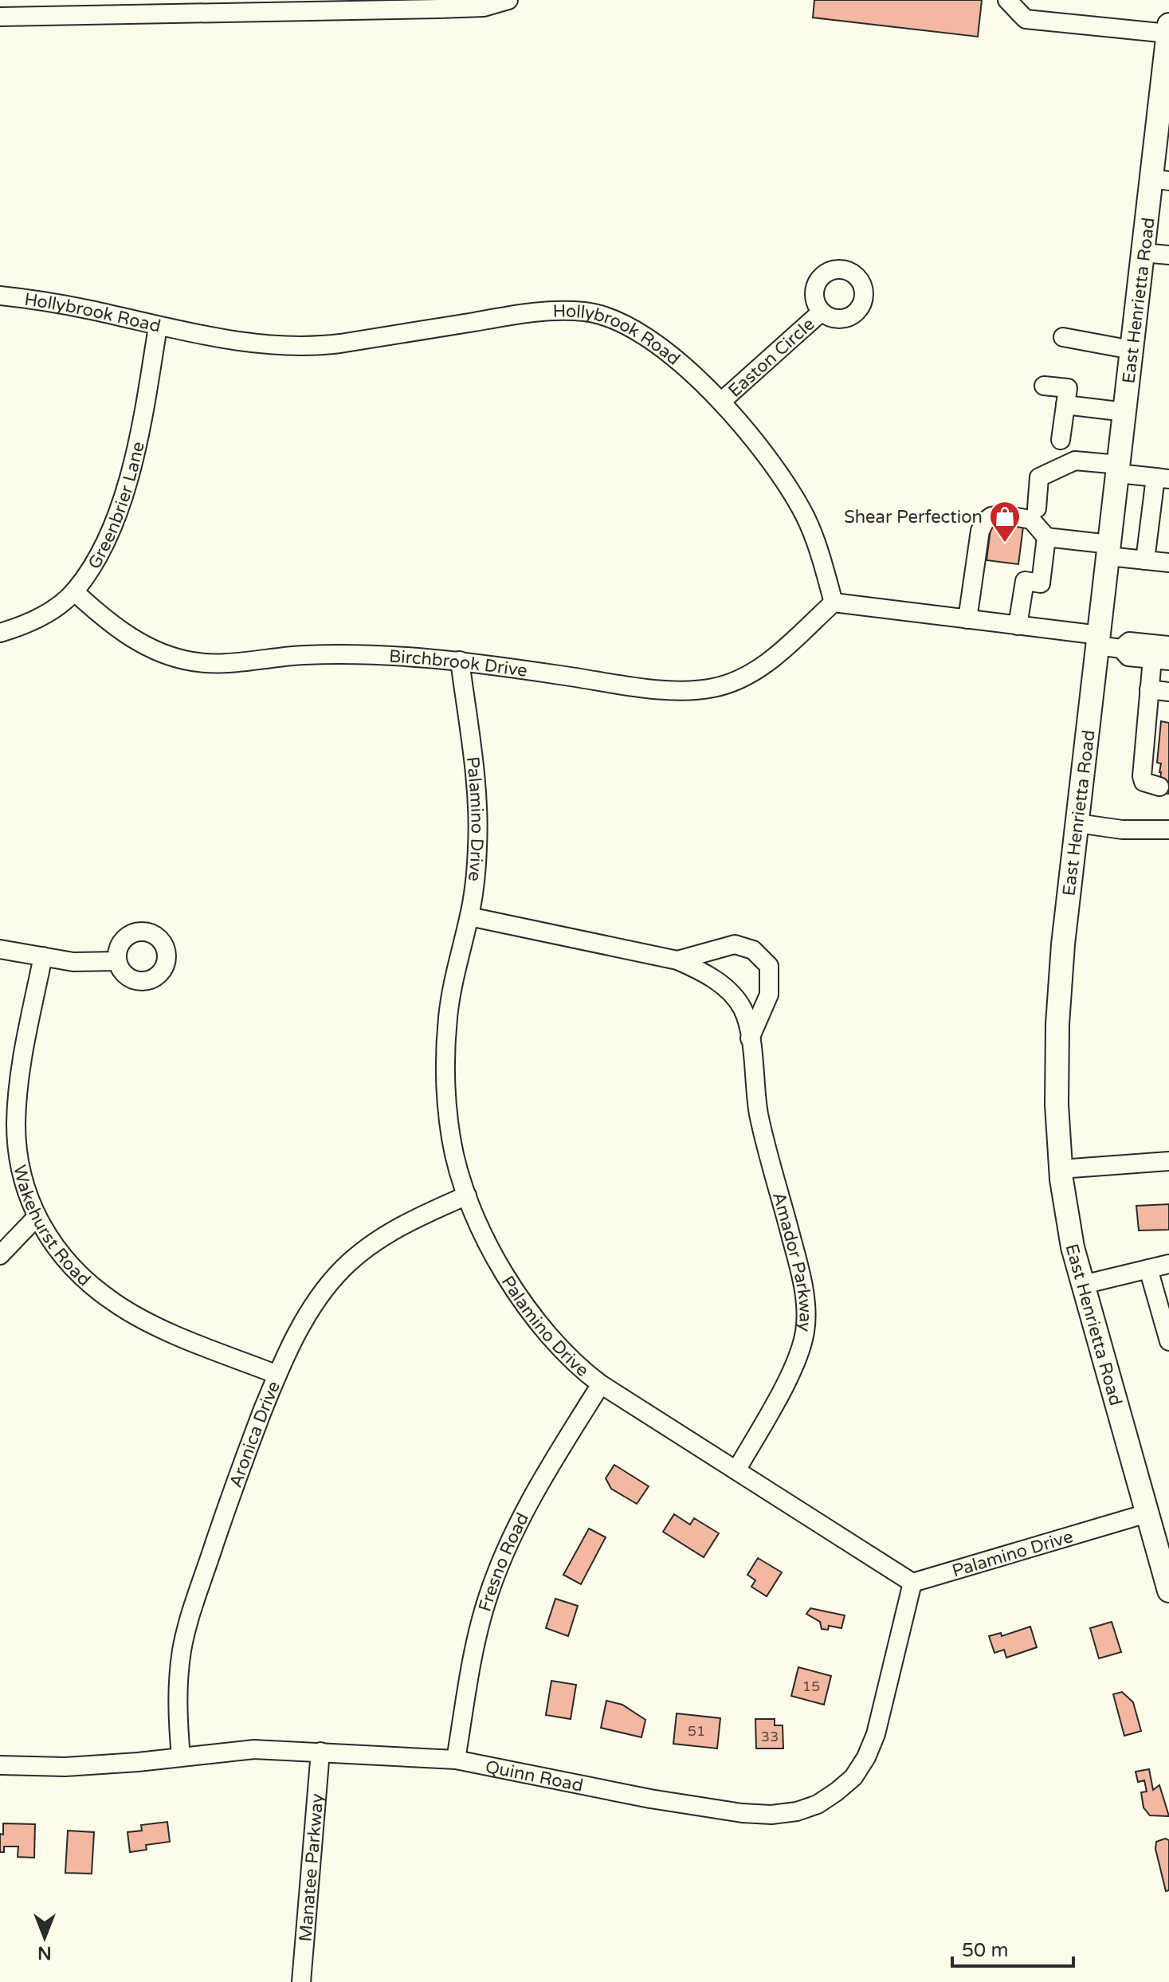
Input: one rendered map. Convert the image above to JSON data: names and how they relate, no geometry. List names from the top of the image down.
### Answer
{
  "streets": {
    "main road": ["East Henrietta Road"],
    "street": [
      "Hollybrook Road",
      "Easton Circle",
      "Greenbrier Lane",
      "Birchbrook Drive",
      "Palamino Drive",
      "Wakehurst Road",
      "Amador Parkway",
      "Aronica Drive",
      "Fresno Road",
      "Quinn Road",
      "Manatee Parkway"
    ]
  },
  "crossings": [
    ["East Henrietta Road", "Palamino Drive"],
    ["Hollybrook Road", "Easton Circle"],
    ["Hollybrook Road", "Greenbrier Lane"],
    ["Hollybrook Road", "Birchbrook Drive"],
    ["Greenbrier Lane", "Birchbrook Drive"],
    ["Birchbrook Drive", "Palamino Drive"],
    ["Palamino Drive", "Amador Parkway"],
    ["Palamino Drive", "Aronica Drive"],
    ["Palamino Drive", "Fresno Road"],
    ["Palamino Drive", "Quinn Road"],
    ["Wakehurst Road", "Aronica Drive"],
    ["Aronica Drive", "Quinn Road"],
    ["Fresno Road", "Quinn Road"],
    ["Quinn Road", "Manatee Parkway"]
  ],
  "places": {
    "shop": ["Shear Perfection"]
  },
  "house_numbers": ["15", "51", "33"],
  "scale_bar": "50 m",
  "north": "bottom"
}
